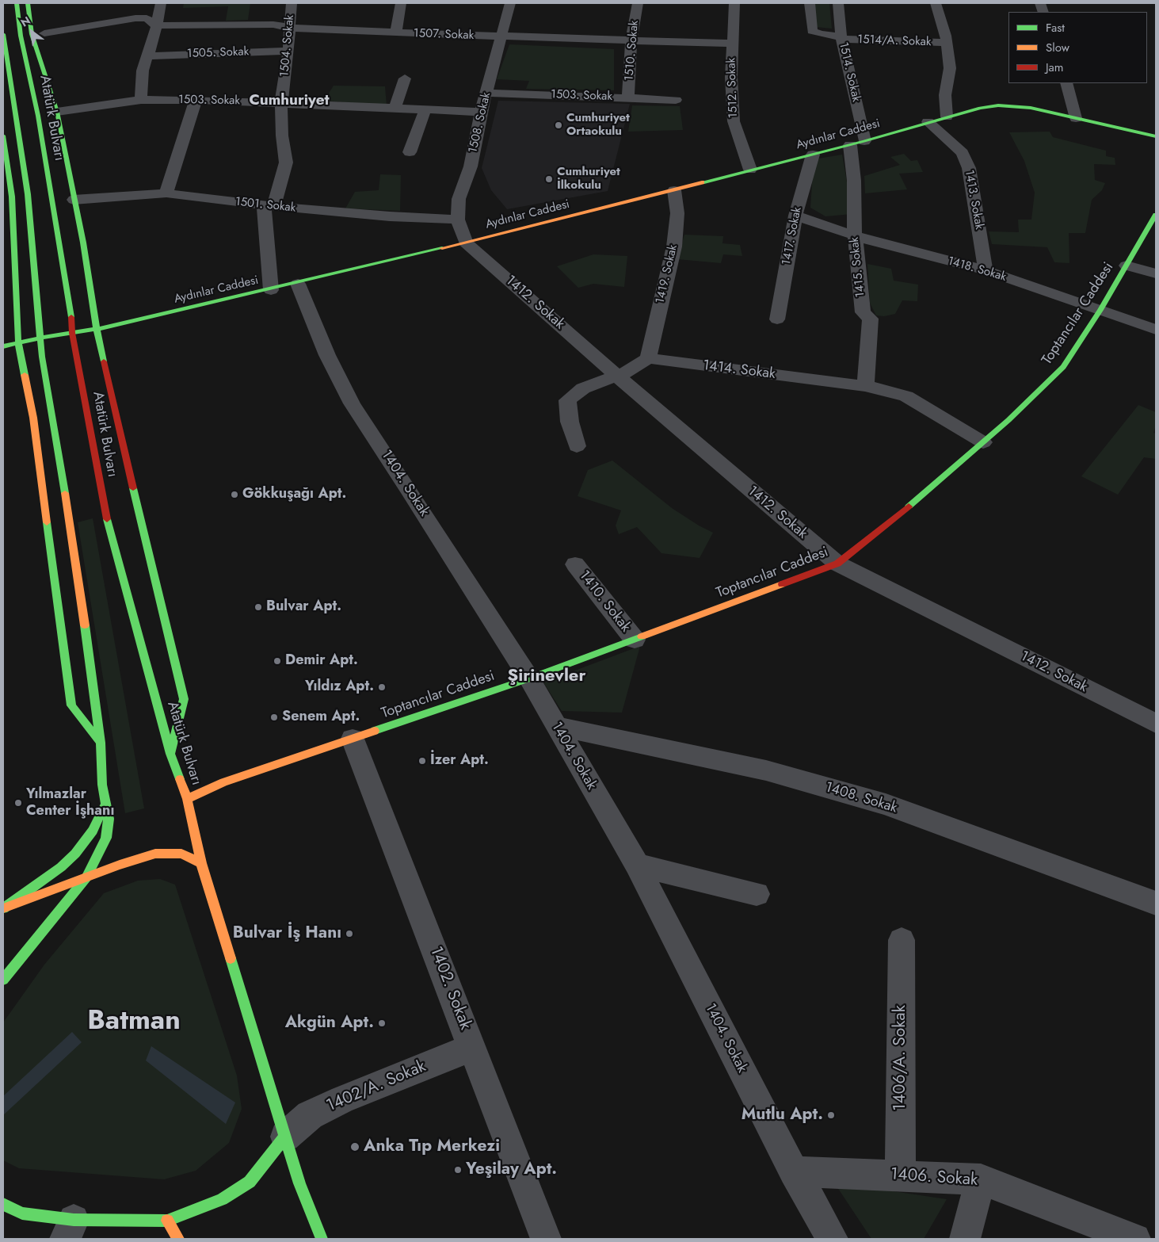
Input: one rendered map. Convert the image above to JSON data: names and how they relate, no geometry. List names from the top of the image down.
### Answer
{
  "streets": {
    "street": [
      "1507. Sokak",
      "1514/A. Sokak",
      "1504. Sokak",
      "1510. Sokak",
      "1505. Sokak",
      "1514. Sokak",
      "1512. Sokak",
      "1503. Sokak",
      "Atatürk Bulvarı",
      "1508. Sokak",
      "Aydınlar Caddesi",
      "1413. Sokak",
      "1501. Sokak",
      "1417. Sokak",
      "1415. Sokak",
      "1418. Sokak",
      "1419. Sokak",
      "1412. Sokak",
      "Toptancılar Caddesi",
      "1414. Sokak",
      "1404. Sokak",
      "1410. Sokak",
      "1408. Sokak",
      "1402. Sokak",
      "1406/A. Sokak",
      "1402/A. Sokak",
      "1406. Sokak"
    ]
  },
  "crossings": [
    ["1507. Sokak", "1504. Sokak"],
    ["1507. Sokak", "1510. Sokak"],
    ["1507. Sokak", "1512. Sokak"],
    ["1507. Sokak", "1508. Sokak"],
    ["1514/A. Sokak", "1514. Sokak"],
    ["1504. Sokak", "1505. Sokak"],
    ["1504. Sokak", "1503. Sokak"],
    ["1504. Sokak", "1501. Sokak"],
    ["1510. Sokak", "1503. Sokak"],
    ["1514. Sokak", "Aydınlar Caddesi"],
    ["1514. Sokak", "1415. Sokak"],
    ["1512. Sokak", "Aydınlar Caddesi"],
    ["1503. Sokak", "1508. Sokak"],
    ["Atatürk Bulvarı", "Aydınlar Caddesi"],
    ["Atatürk Bulvarı", "Toptancılar Caddesi"],
    ["Atatürk Bulvarı", "1402/A. Sokak"],
    ["1508. Sokak", "Aydınlar Caddesi"],
    ["1508. Sokak", "1501. Sokak"],
    ["1508. Sokak", "1412. Sokak"],
    ["Aydınlar Caddesi", "1413. Sokak"],
    ["Aydınlar Caddesi", "1417. Sokak"],
    ["Aydınlar Caddesi", "1415. Sokak"],
    ["Aydınlar Caddesi", "1419. Sokak"],
    ["Aydınlar Caddesi", "1412. Sokak"],
    ["Aydınlar Caddesi", "1404. Sokak"],
    ["1413. Sokak", "1418. Sokak"],
    ["1417. Sokak", "1418. Sokak"],
    ["1415. Sokak", "1418. Sokak"],
    ["1415. Sokak", "1414. Sokak"],
    ["1418. Sokak", "Toptancılar Caddesi"],
    ["1419. Sokak", "1414. Sokak"],
    ["1412. Sokak", "Toptancılar Caddesi"],
    ["Toptancılar Caddesi", "1414. Sokak"],
    ["Toptancılar Caddesi", "1404. Sokak"],
    ["Toptancılar Caddesi", "1410. Sokak"],
    ["Toptancılar Caddesi", "1402. Sokak"],
    ["1404. Sokak", "1408. Sokak"],
    ["1404. Sokak", "1406. Sokak"],
    ["1402. Sokak", "1402/A. Sokak"],
    ["1406/A. Sokak", "1406. Sokak"]
  ],
  "districts": ["Cumhuriyet", "Şirinevler", "Batman"],
  "places": [
    "Cumhuriyet Ortaokulu",
    "Cumhuriyet İlkokulu",
    "Gökkuşağı Apt.",
    "Bulvar Apt.",
    "Demir Apt.",
    "Yıldız Apt.",
    "Senem Apt.",
    "İzer Apt.",
    "Yılmazlar Center İşhanı",
    "Bulvar İş Hanı",
    "Akgün Apt.",
    "Mutlu Apt.",
    "Anka Tıp Merkezi",
    "Yeşilay Apt."
  ],
  "legend": ["Fast", "Slow", "Jam"],
  "north": "top left"
}
